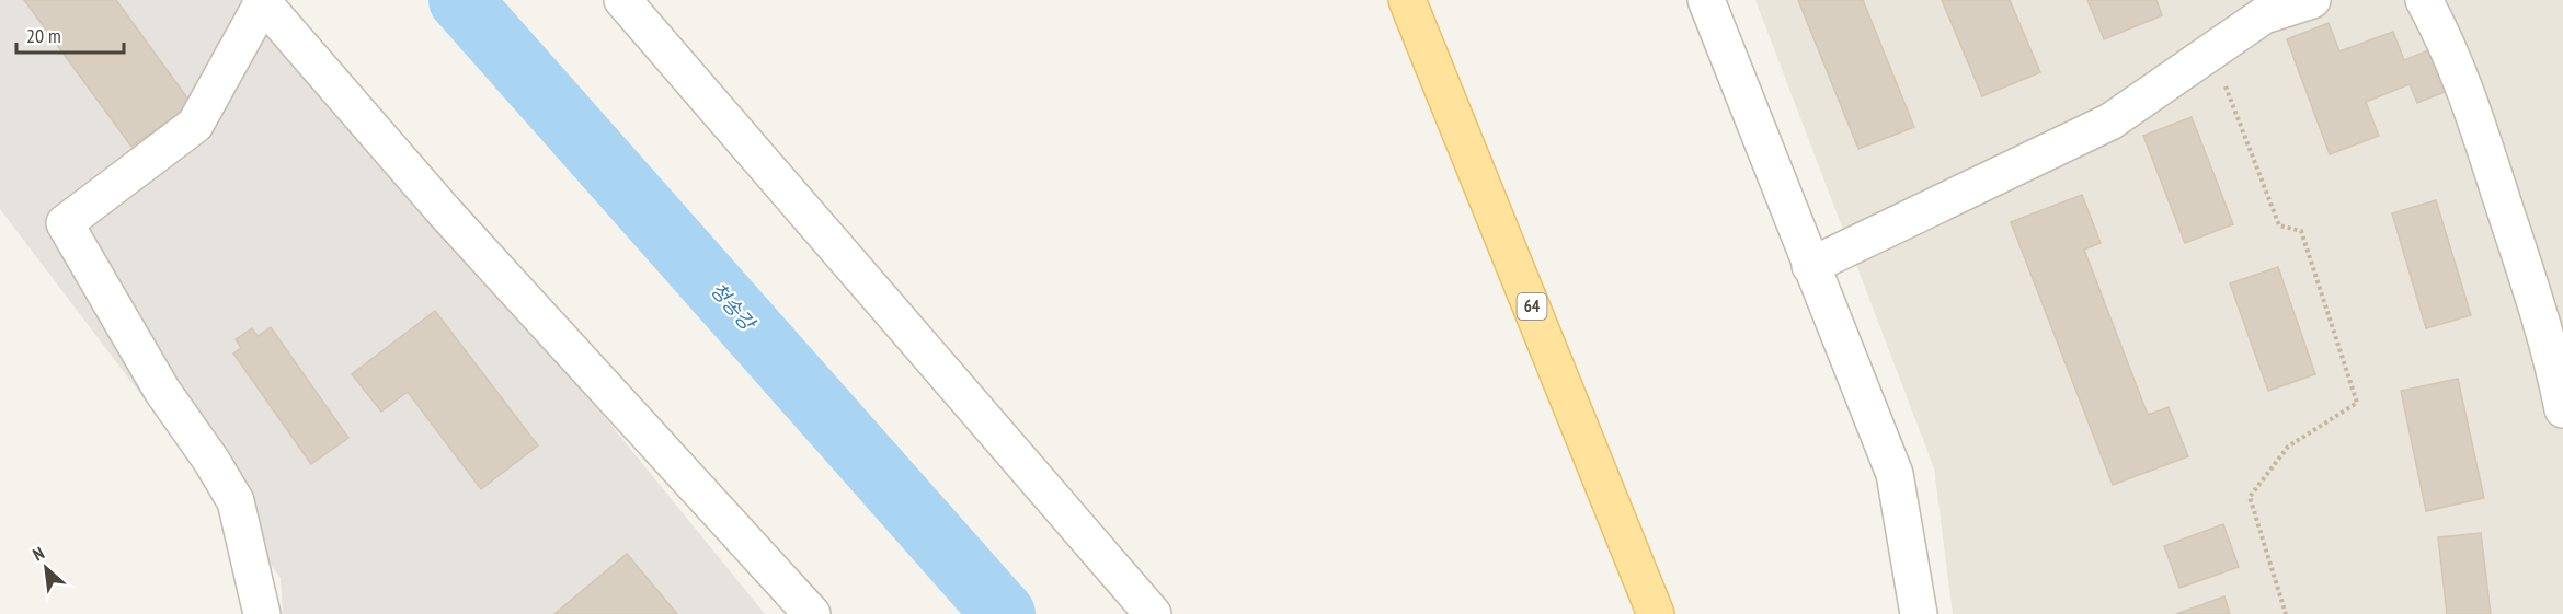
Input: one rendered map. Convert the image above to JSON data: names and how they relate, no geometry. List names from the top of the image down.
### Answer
{
  "streets": {
    "main road": ["64"]
  },
  "water": ["청송강"],
  "scale_bar": "20 m",
  "north": "top left"
}
